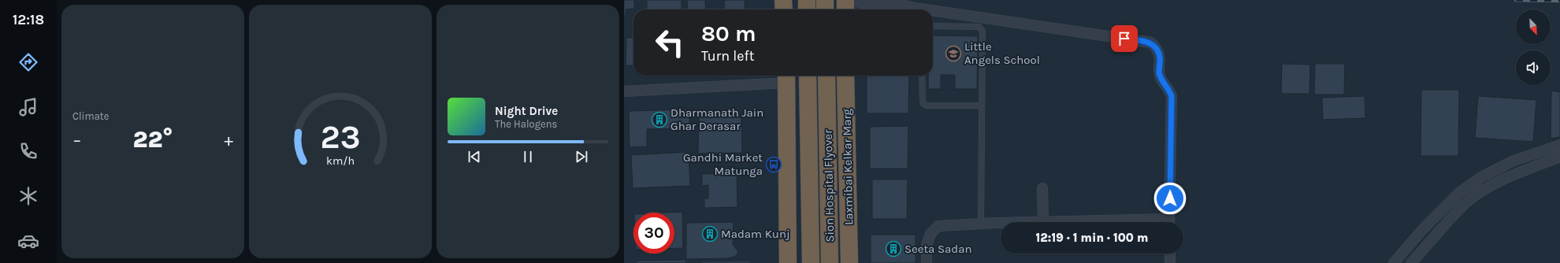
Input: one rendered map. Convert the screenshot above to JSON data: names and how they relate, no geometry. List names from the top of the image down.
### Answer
{
  "streets": {
    "highway": ["Laxmibai Kelkar Marg", "Sion Hospital Flyover"]
  },
  "places": {
    "school or university": ["Little Angels School"],
    "building": ["Dharmanath Jain Ghar Derasar", "Madam Kunj", "Seeta Sadan"],
    "bus stop": ["Gandhi Market Matunga"]
  },
  "north": "bottom right",
  "page": {
    "tabs": "12:18",
    "tile": "Climate",
    "turn": ["80 m", "Turn left"],
    "song": ["Night Drive", "The Halogens"],
    "heat": ["−", "22°", "+"],
    "limit": "30",
    "trip": "12:19 · 1 min · 100 m",
    "gauge": ["23", "km/h"]
  }
}
